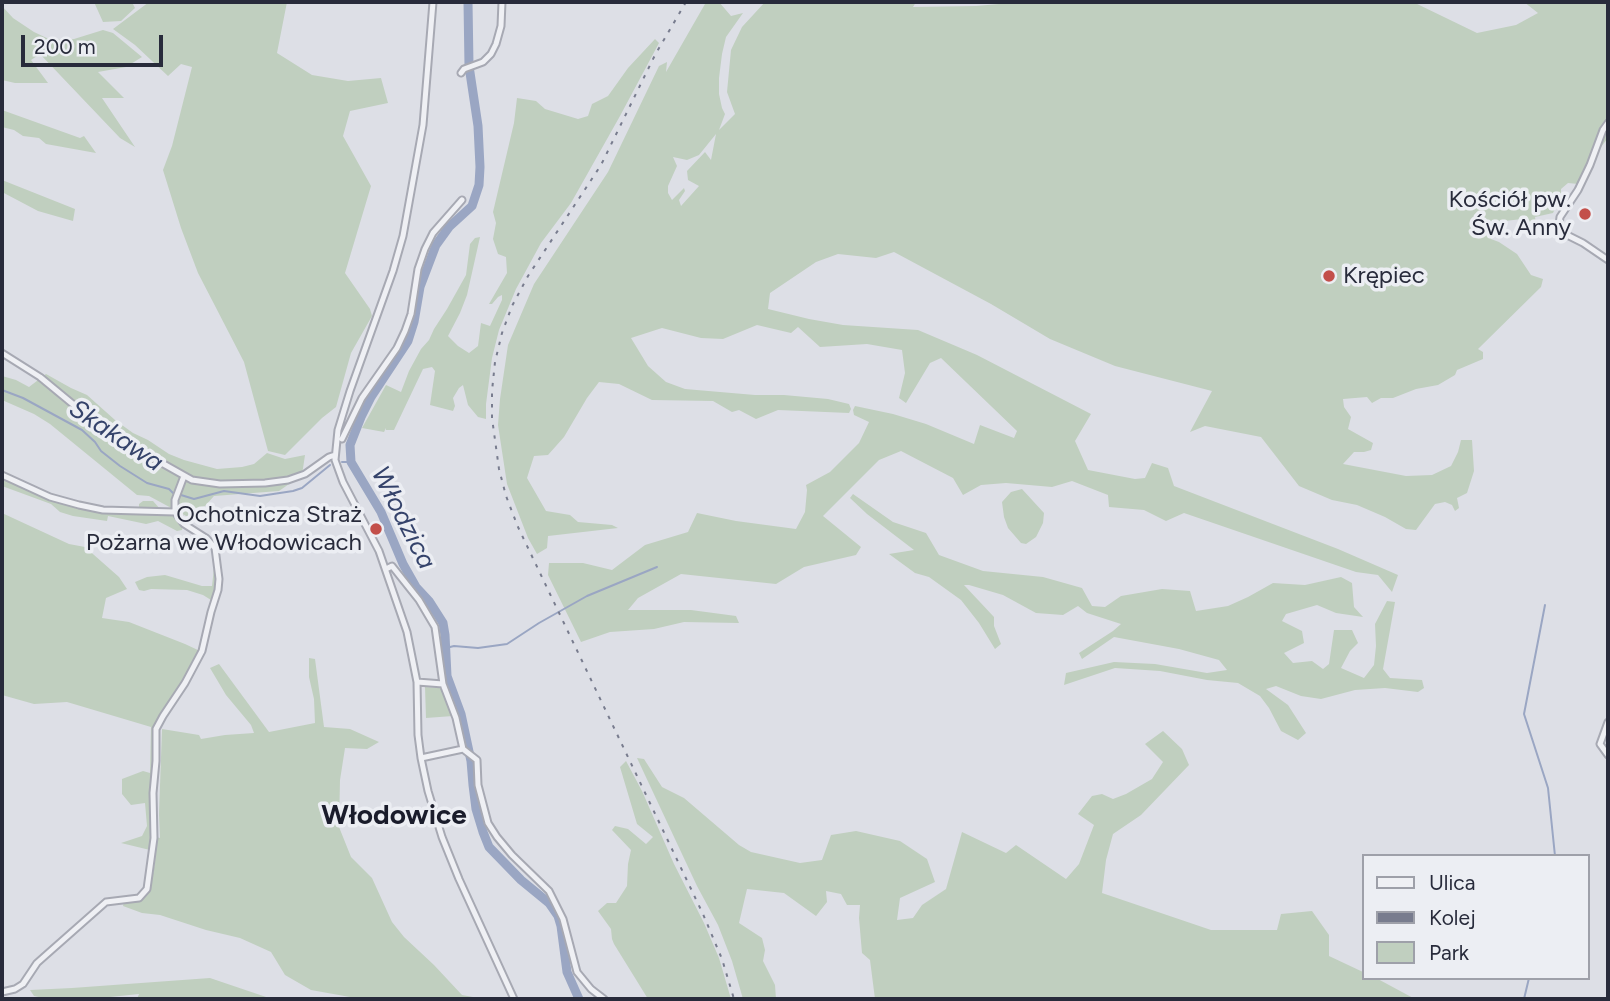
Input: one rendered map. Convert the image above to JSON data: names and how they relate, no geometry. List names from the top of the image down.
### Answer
{
  "districts": ["Włodowice"],
  "water": ["Skakawa", "Włodzica"],
  "places": ["Kościół pw. Św. Anny", "Krępiec", "Ochotnicza Straż Pożarna we Włodowicach"],
  "legend": ["Ulica", "Kolej", "Park"],
  "scale_bar": "200 m"
}
